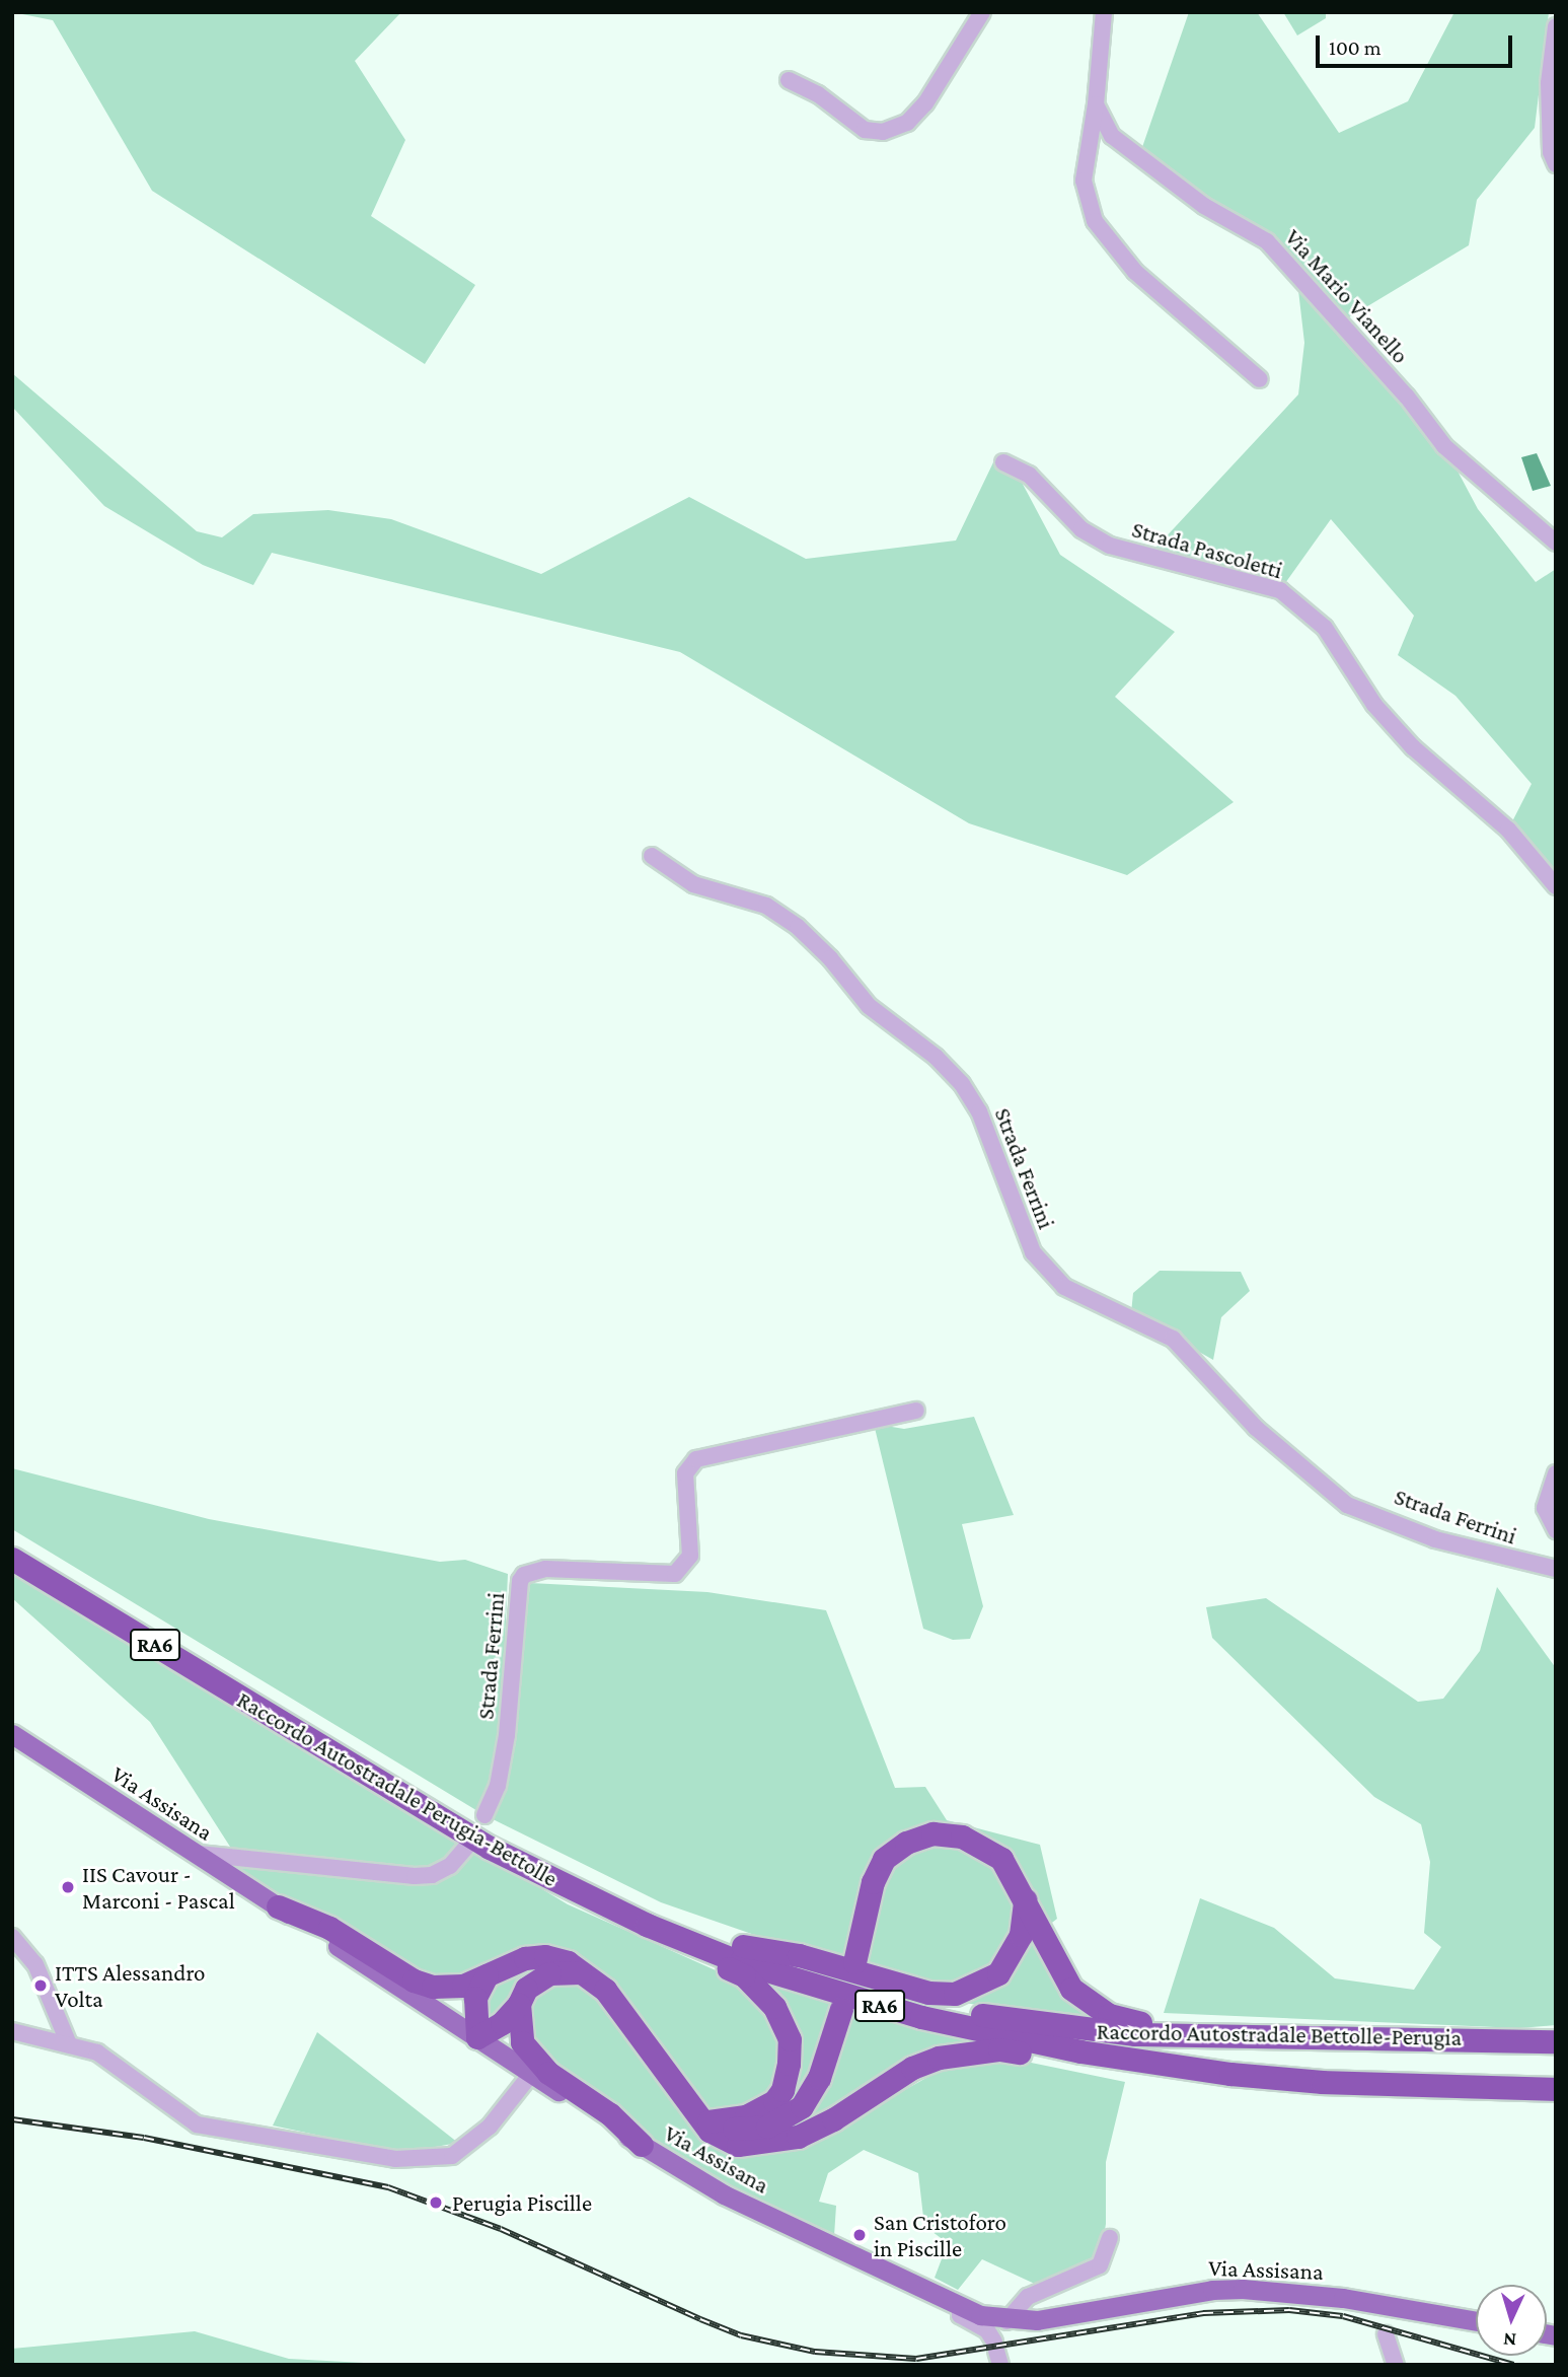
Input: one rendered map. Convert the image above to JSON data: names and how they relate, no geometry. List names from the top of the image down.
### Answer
{
  "streets": {
    "highway": ["RA6", "Raccordo Autostradale Perugia-Bettolle", "Raccordo Autostradale Bettolle-Perugia"],
    "main road": ["Via Assisana"],
    "street": ["Via Mario Vianello", "Strada Pascoletti", "Strada Ferrini"]
  },
  "crossings": [
    ["RA6", "Raccordo Autostradale Perugia-Bettolle"],
    ["Raccordo Autostradale Perugia-Bettolle", "Raccordo Autostradale Bettolle-Perugia"]
  ],
  "places": [
    "IIS Cavour - Marconi - Pascal",
    "ITTS Alessandro Volta",
    "Perugia Piscille",
    "San Cristoforo in Piscille"
  ],
  "scale_bar": "100 m",
  "north": "bottom"
}
